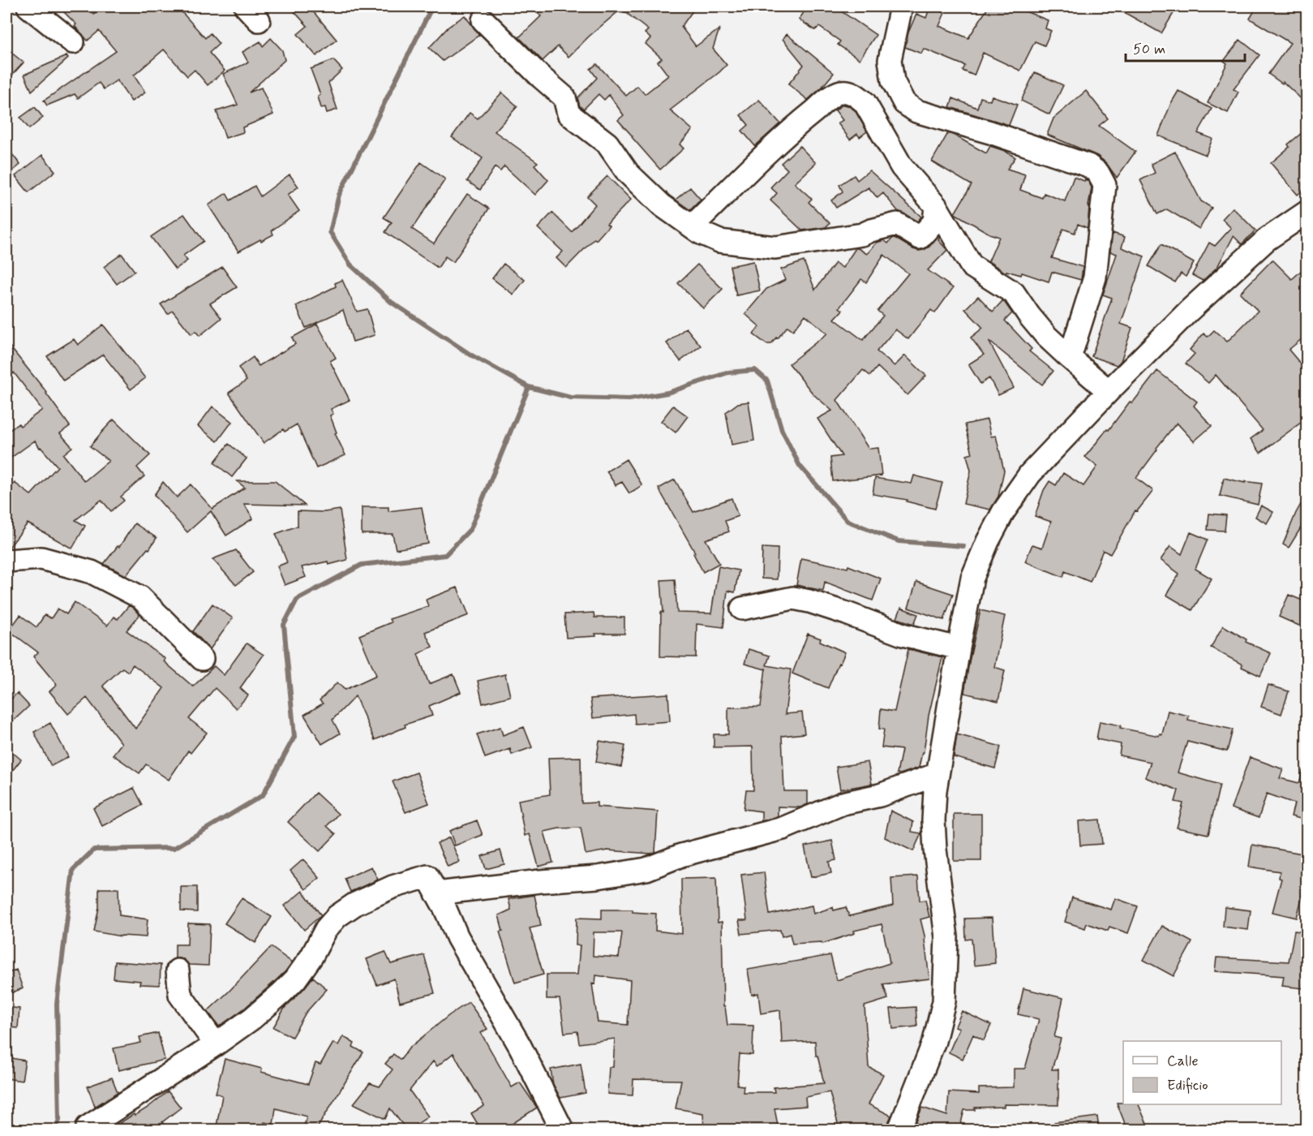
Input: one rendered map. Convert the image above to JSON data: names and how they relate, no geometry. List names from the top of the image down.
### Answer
{
  "legend": ["Calle", "Edificio"],
  "scale_bar": "50 m"
}
